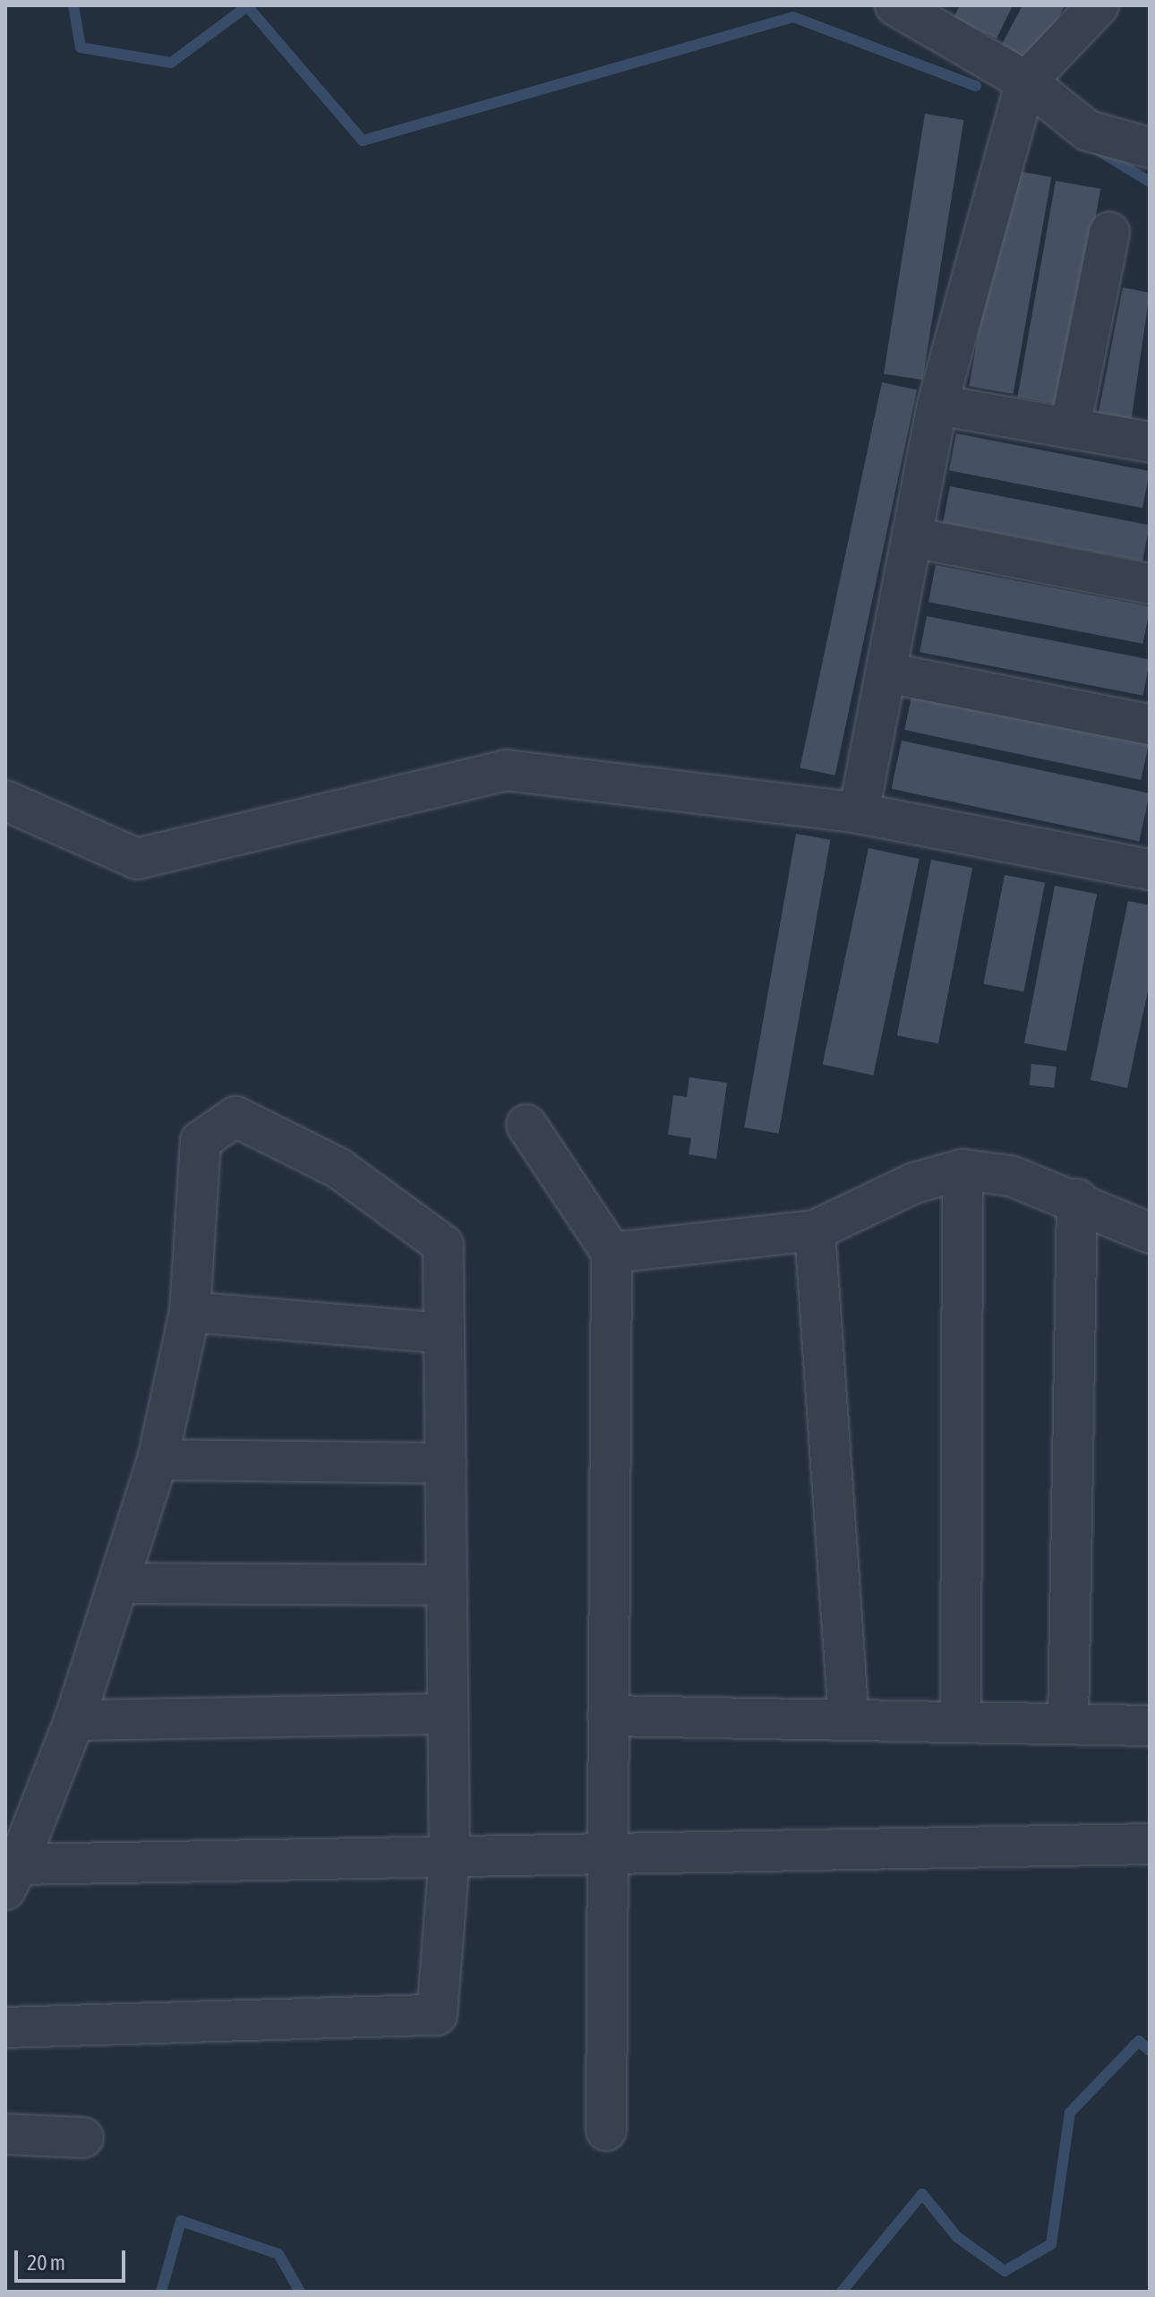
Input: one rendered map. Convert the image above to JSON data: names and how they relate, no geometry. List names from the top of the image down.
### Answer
{
  "scale_bar": "20 m"
}
